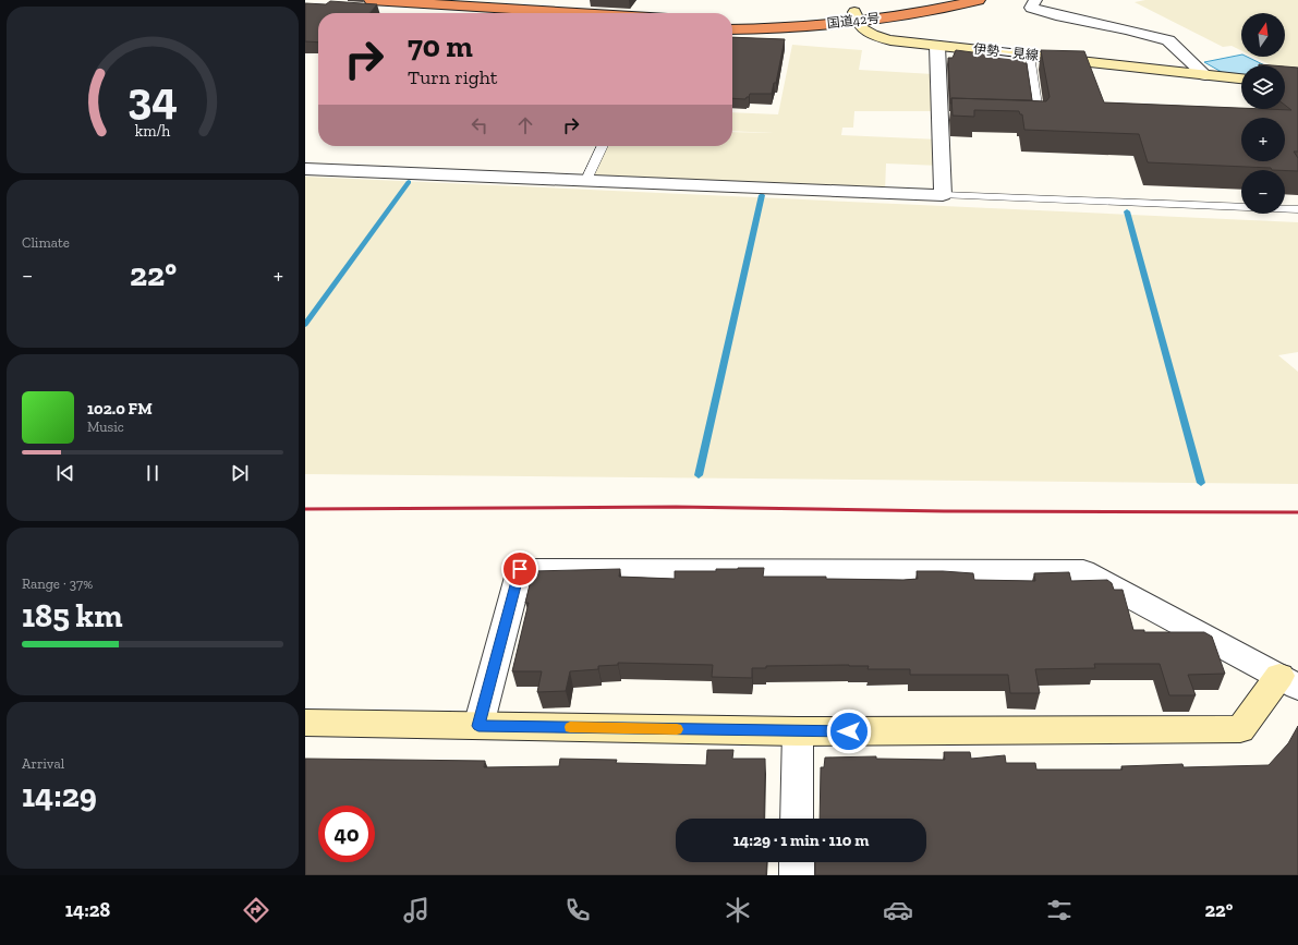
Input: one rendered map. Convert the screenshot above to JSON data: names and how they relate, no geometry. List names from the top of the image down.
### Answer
{
  "streets": {
    "highway": ["国道42号"],
    "street": ["伊勢二見線"]
  },
  "crossings": [
    ["国道42号", "伊勢二見線"]
  ],
  "north": "top",
  "page": {
    "map_buttons": ["+", "−"],
    "turn": ["70 m", "Turn right"],
    "tile": [
      "Climate",
      ["Range · 37%", "185 km"],
      ["Arrival", "14:29"]
    ],
    "heat": ["−", "22°", "+"],
    "song": ["102.0 FM", "Music"],
    "limit": "40",
    "trip": "14:29 · 1 min · 110 m",
    "tabs": ["14:28", "22°"],
    "gauge": ["34", "km/h"]
  }
}
